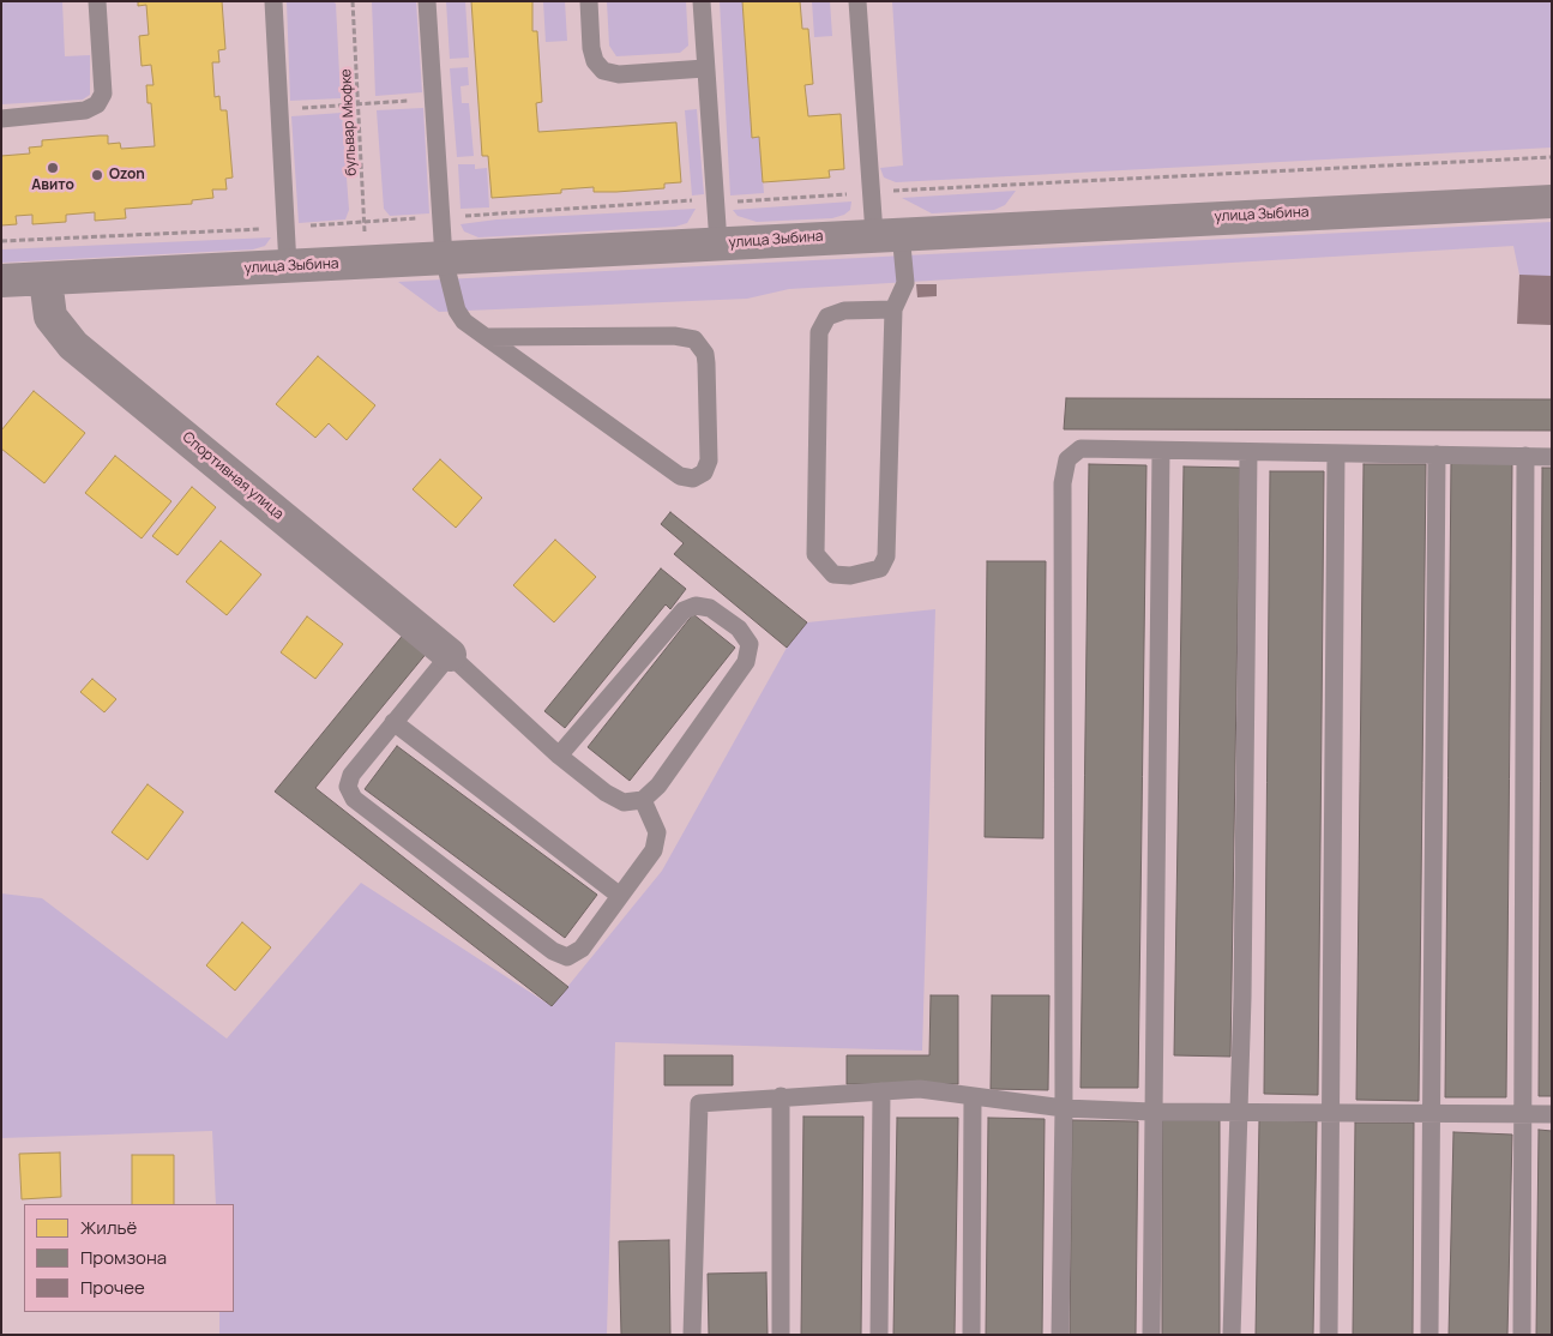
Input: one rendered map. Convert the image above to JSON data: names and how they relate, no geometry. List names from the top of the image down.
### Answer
{
  "streets": {
    "street": ["улица Зыбина", "Спортивная улица"],
    "path": ["бульвар Мюфке"]
  },
  "crossings": [
    ["улица Зыбина", "Спортивная улица"]
  ],
  "places": ["Авито", "Ozon"],
  "legend": ["Жильё", "Промзона", "Прочее"]
}
